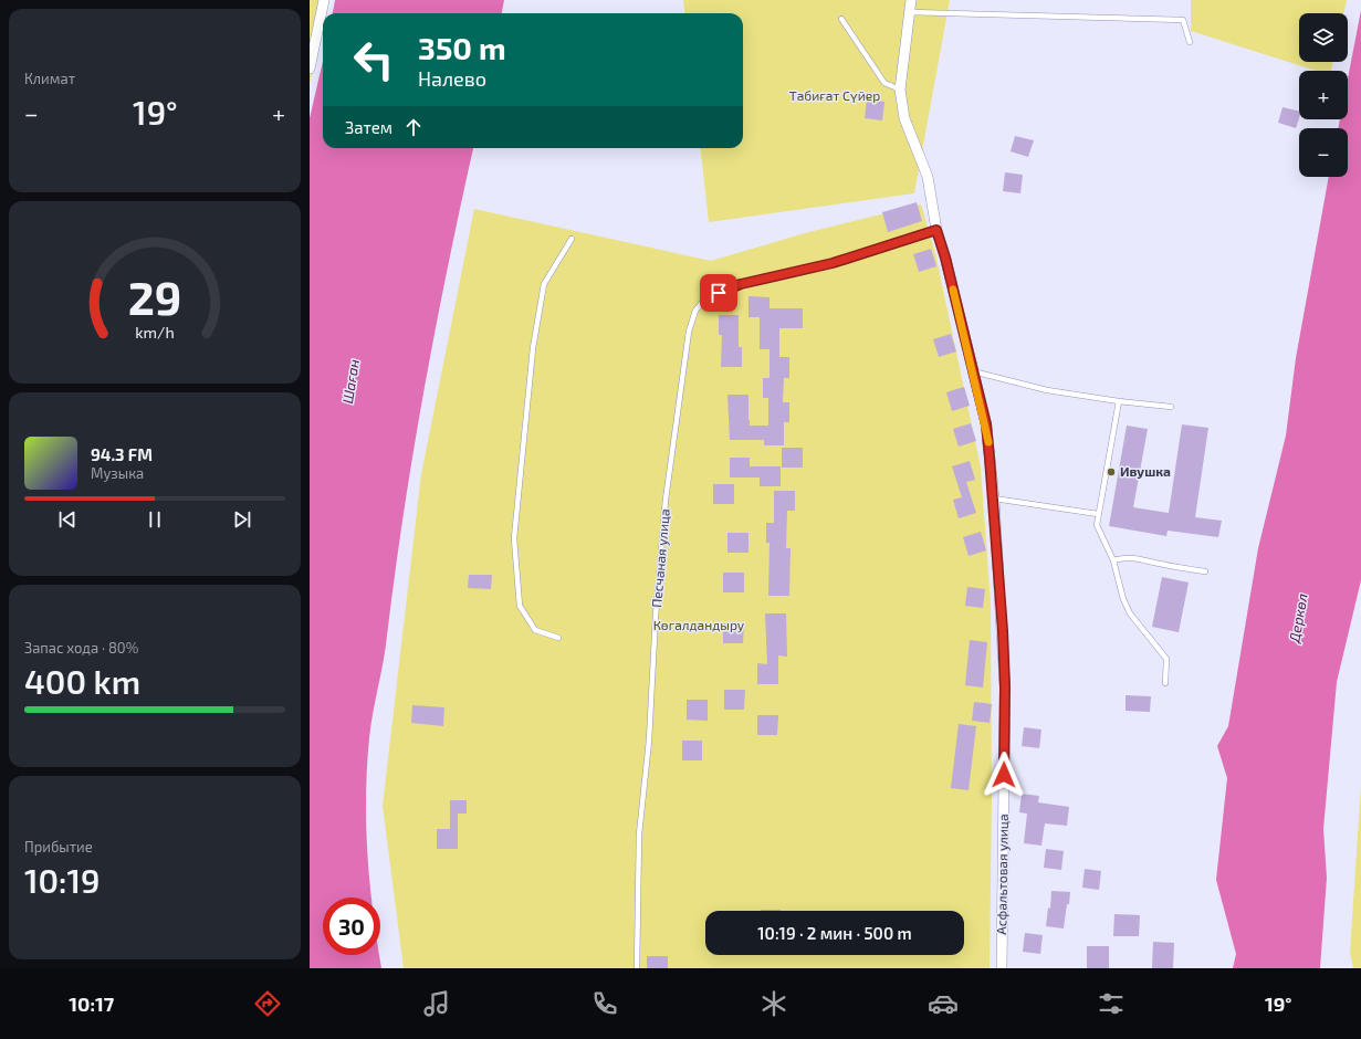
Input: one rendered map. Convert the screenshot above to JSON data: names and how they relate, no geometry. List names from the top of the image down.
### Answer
{
  "streets": {
    "street": ["Асфальтовая улица"],
    "lane": ["Песчаная улица"]
  },
  "crossings": [
    ["Песчаная улица", "Асфальтовая улица"]
  ],
  "water": ["Шаған", "Деркөл"],
  "parks": ["Табиғат Сүйер", "Көгалдандыру"],
  "places": ["Ивушка"],
  "page": {
    "tile": [
      "Климат",
      ["Запас хода · 80%", "400 km"],
      ["Прибытие", "10:19"]
    ],
    "map_buttons": ["+", "−"],
    "turn": ["350 m", "Налево"],
    "heat": ["−", "19°", "+"],
    "then": "Затем",
    "song": ["94.3 FM", "Музыка"],
    "limit": "30",
    "trip": "10:19 · 2 мин · 500 m",
    "tabs": ["10:17", "19°"],
    "gauge": ["29", "km/h"]
  }
}
